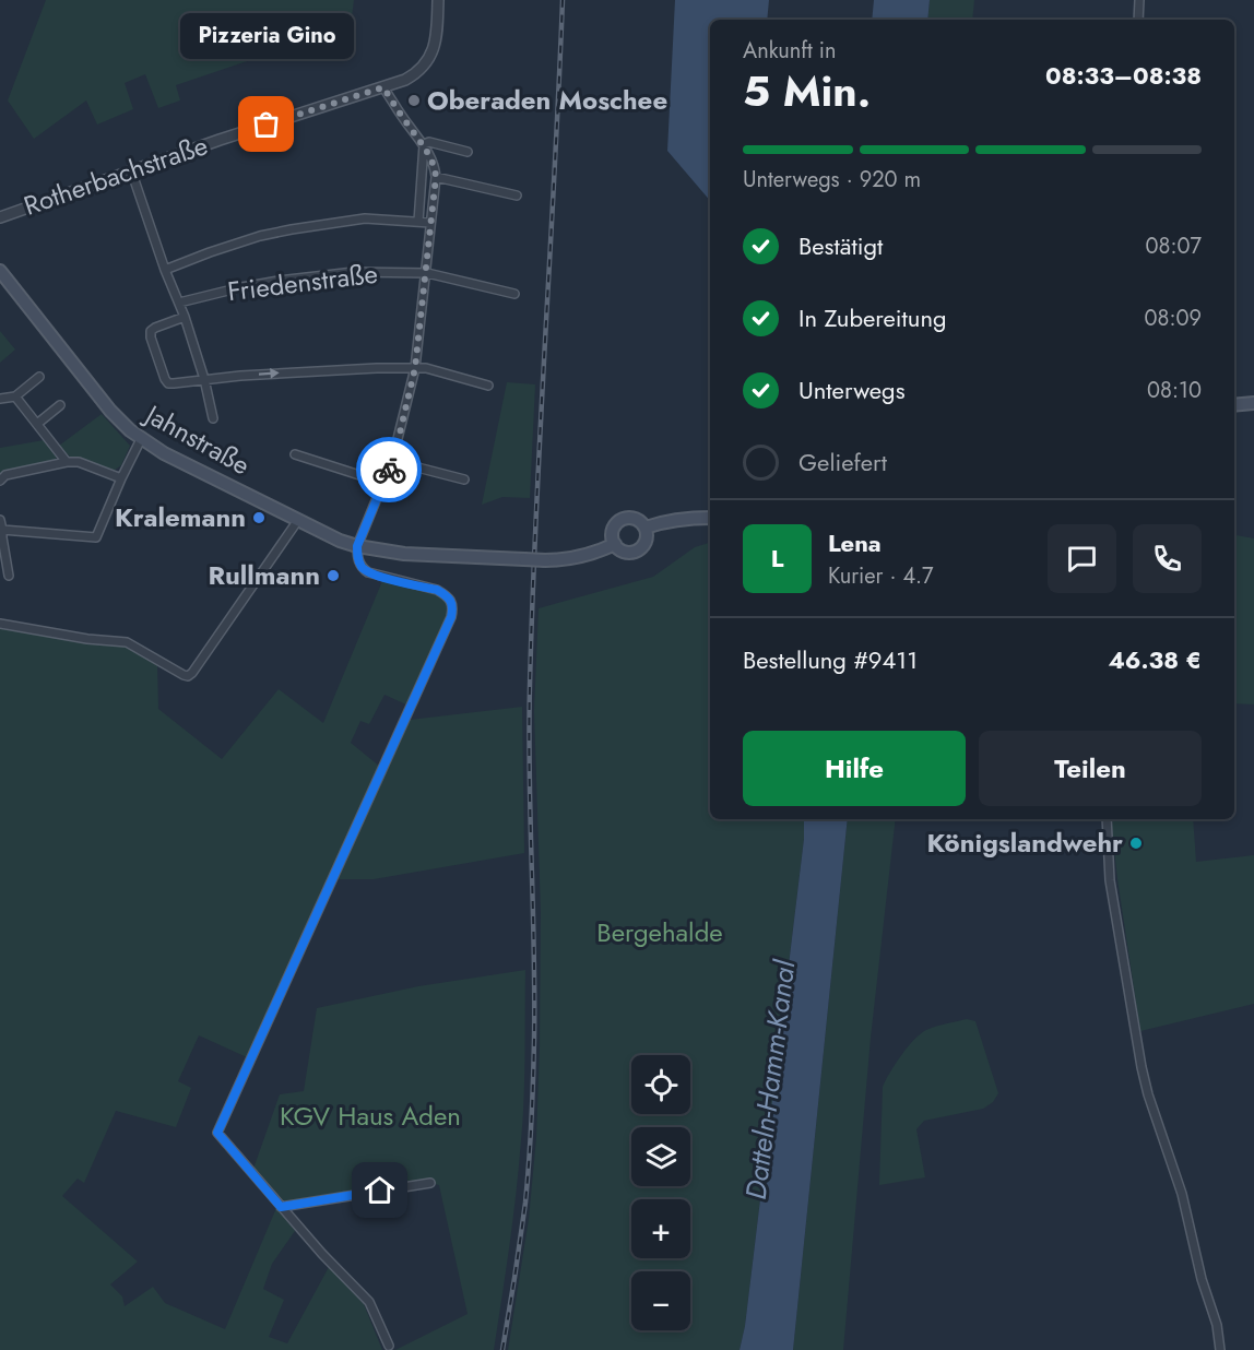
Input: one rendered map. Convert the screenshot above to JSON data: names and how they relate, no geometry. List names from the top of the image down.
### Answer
{
  "streets": {
    "main road": ["Jahnstraße"],
    "street": ["Rotherbachstraße", "Friedenstraße"]
  },
  "water": ["Datteln-Hamm-Kanal"],
  "parks": ["Bergehalde", "KGV Haus Aden"],
  "places": [
    "Oberaden Moschee",
    "Pizzeria Gino",
    "Kralemann",
    "Rullmann",
    "Königslandwehr"
  ],
  "page": {
    "bubble": "Pizzeria Gino",
    "heading": ["5 Min.", "Ankunft in", "08:33–08:38"],
    "panel": [
      "Lena",
      "Kurier · 4.7",
      "Bestellung #9411",
      "46.38 €"
    ],
    "bar": "Unterwegs · 920 m",
    "list": [
      ["Bestätigt", "08:07"],
      ["In Zubereitung", "08:09"],
      ["Unterwegs", "08:10"],
      "Geliefert"
    ],
    "round": "L",
    "buttons": ["Hilfe", "Teilen"],
    "map_buttons": ["+", "−"]
  }
}
